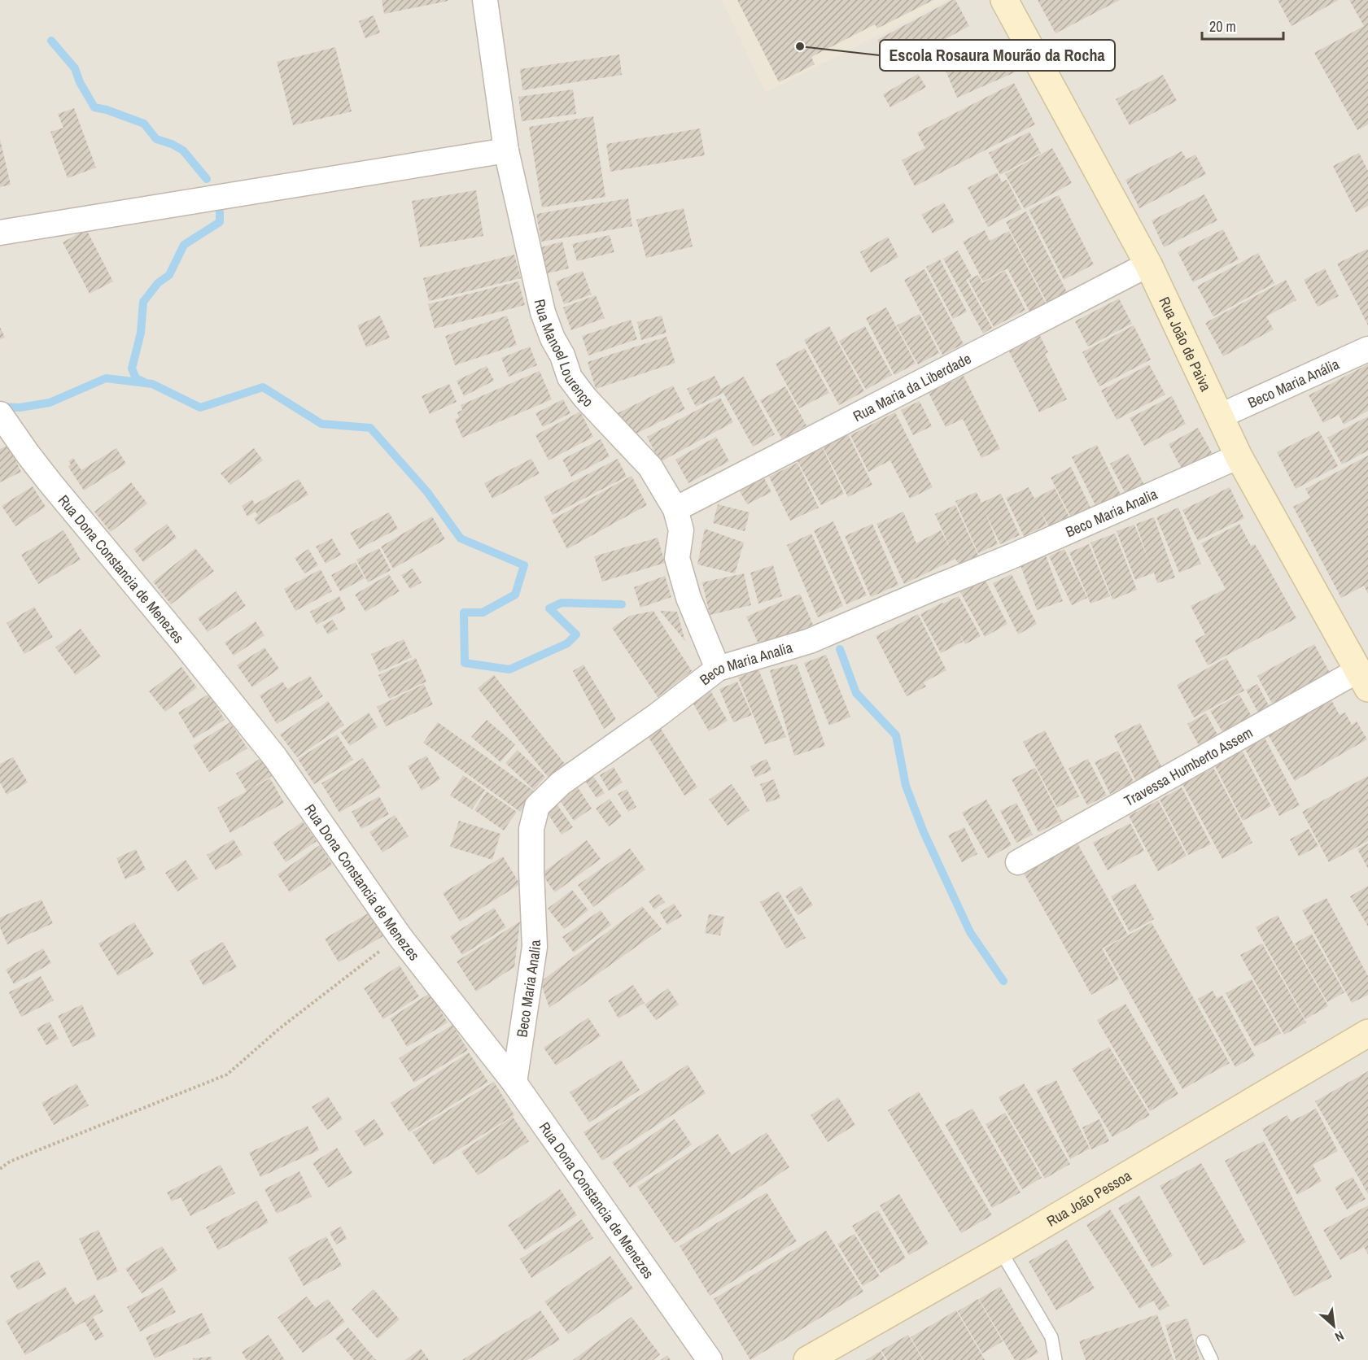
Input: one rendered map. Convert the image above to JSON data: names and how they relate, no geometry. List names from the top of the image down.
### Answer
{
  "streets": {
    "street": [
      "Rua João de Paiva",
      "Rua Manoel Lourenço",
      "Beco Maria Anália",
      "Rua Maria da Liberdade",
      "Beco Maria Analia",
      "Rua Dona Constancia de Menezes",
      "Travessa Humberto Assem",
      "Rua João Pessoa"
    ]
  },
  "crossings": [
    ["Rua João de Paiva", "Beco Maria Anália"],
    ["Rua João de Paiva", "Rua Maria da Liberdade"],
    ["Rua João de Paiva", "Beco Maria Analia"],
    ["Rua João de Paiva", "Travessa Humberto Assem"],
    ["Rua Manoel Lourenço", "Rua Maria da Liberdade"],
    ["Rua Manoel Lourenço", "Beco Maria Analia"],
    ["Beco Maria Analia", "Rua Dona Constancia de Menezes"]
  ],
  "places": ["Escola Rosaura Mourão da Rocha"],
  "scale_bar": "20 m",
  "north": "bottom right"
}
